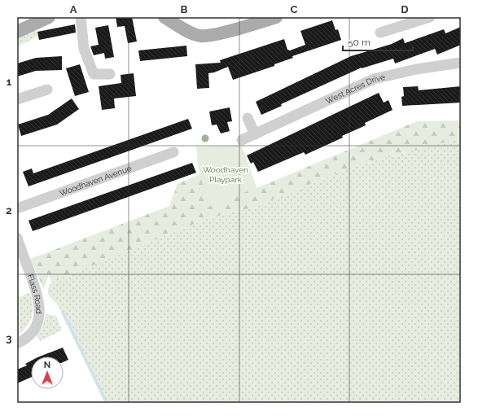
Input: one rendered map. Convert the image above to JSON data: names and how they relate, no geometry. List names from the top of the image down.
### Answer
{
  "streets": {
    "street": ["West Acres Drive", "Woodhaven Avenue", "Flass Road"]
  },
  "parks": ["Woodhaven Playpark"],
  "scale_bar": "50 m",
  "north": "top",
  "grid": {
    "columns": [
      "A",
      "B",
      "C",
      "D"
    ],
    "rows": ["1", "2", "3"]
  }
}
